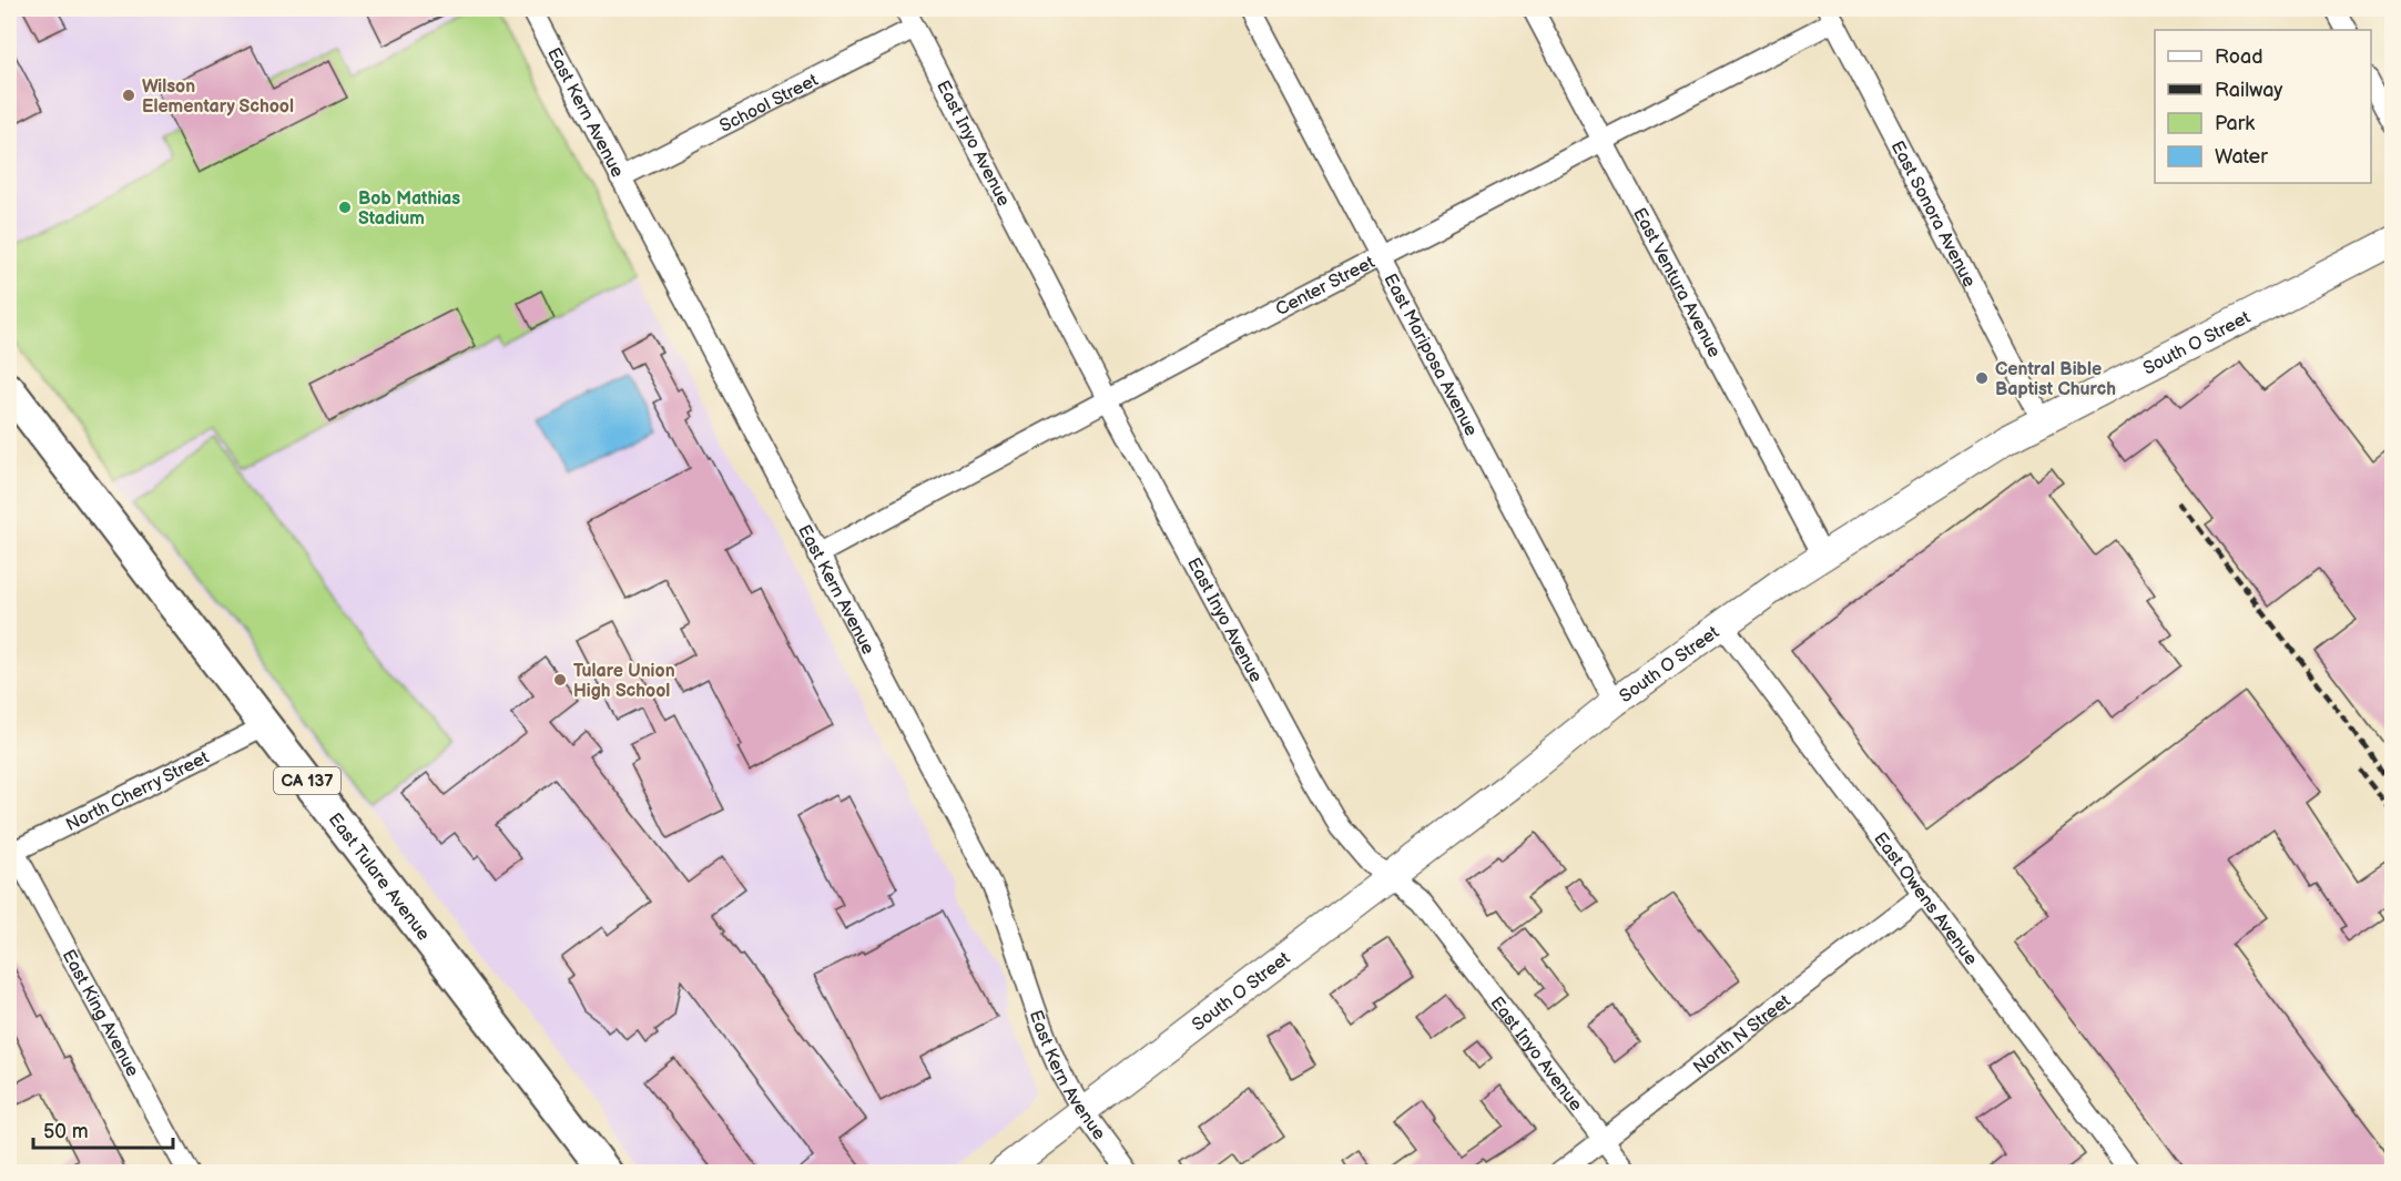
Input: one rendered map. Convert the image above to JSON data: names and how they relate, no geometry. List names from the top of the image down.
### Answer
{
  "streets": {
    "main road": ["South O Street", "CA 137", "East Tulare Avenue"],
    "street": [
      "School Street",
      "East Kern Avenue",
      "East Inyo Avenue",
      "East Sonora Avenue",
      "East Ventura Avenue",
      "Center Street",
      "East Mariposa Avenue",
      "North Cherry Street",
      "East Owens Avenue",
      "East King Avenue",
      "North N Street"
    ]
  },
  "crossings": [
    ["School Street", "East Kern Avenue"],
    ["School Street", "East Inyo Avenue"],
    ["East Kern Avenue", "Center Street"],
    ["East Kern Avenue", "South O Street"],
    ["East Inyo Avenue", "Center Street"],
    ["East Inyo Avenue", "South O Street"],
    ["East Inyo Avenue", "North N Street"],
    ["East Sonora Avenue", "Center Street"],
    ["East Sonora Avenue", "South O Street"],
    ["East Ventura Avenue", "Center Street"],
    ["East Ventura Avenue", "South O Street"],
    ["Center Street", "East Mariposa Avenue"],
    ["South O Street", "East Mariposa Avenue"],
    ["South O Street", "East Owens Avenue"],
    ["North Cherry Street", "East Tulare Avenue"],
    ["North Cherry Street", "East King Avenue"],
    ["East Owens Avenue", "North N Street"]
  ],
  "places": [
    "Wilson Elementary School",
    "Bob Mathias Stadium",
    "Central Bible Baptist Church",
    "Tulare Union High School"
  ],
  "legend": [
    "Road",
    "Railway",
    "Park",
    "Water"
  ],
  "scale_bar": "50 m"
}
